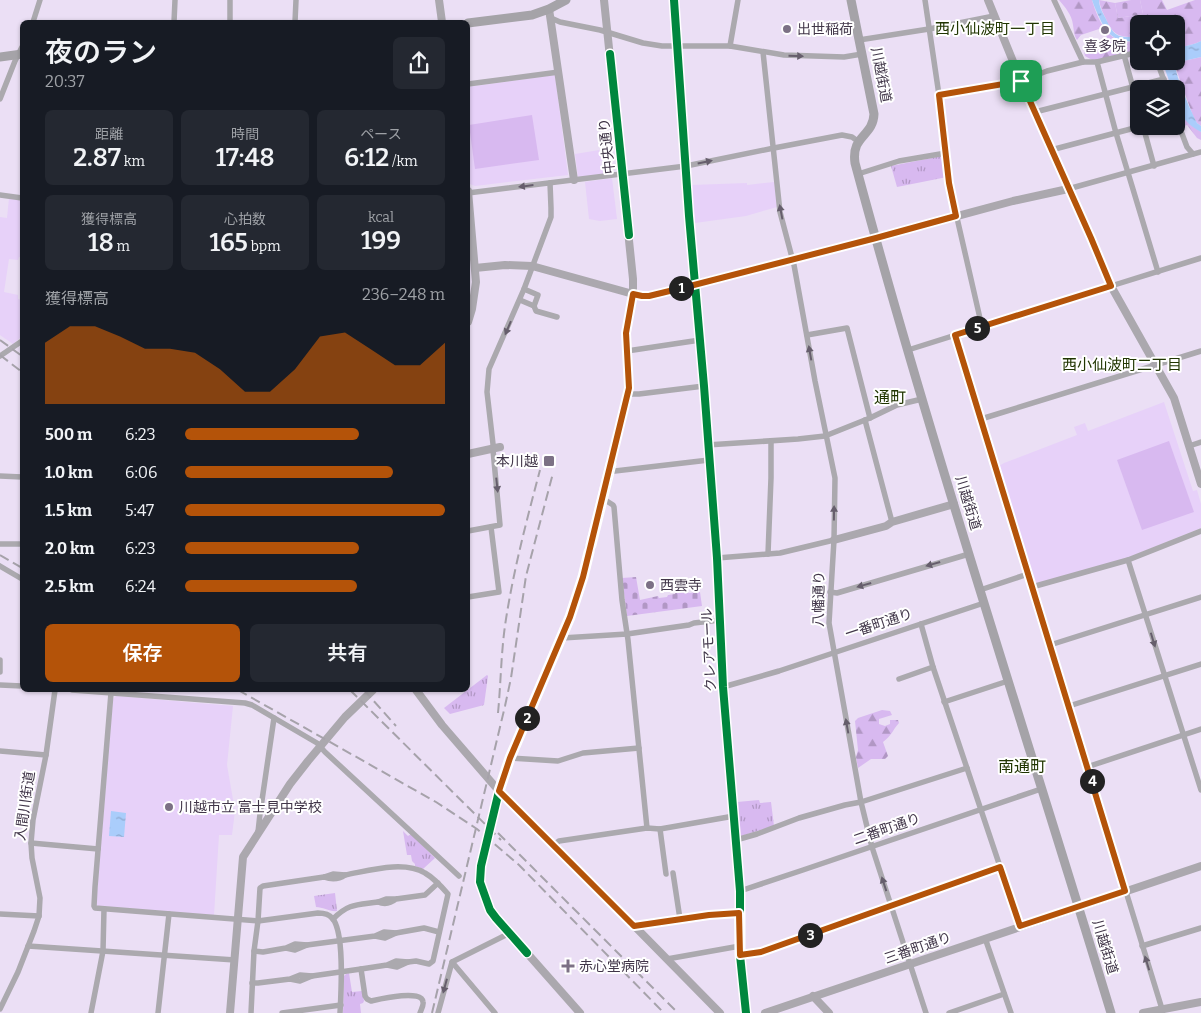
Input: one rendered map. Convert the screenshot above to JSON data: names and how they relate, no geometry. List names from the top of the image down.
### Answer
{
  "streets": {
    "main road": ["川越街道"],
    "street": [
      "中央通り",
      "八幡通り",
      "一番町通り",
      "クレアモール",
      "入間川街道",
      "二番町通り",
      "三番町通り"
    ]
  },
  "crossings": [
    ["川越街道", "一番町通り"],
    ["川越街道", "二番町通り"],
    ["川越街道", "三番町通り"],
    ["八幡通り", "一番町通り"],
    ["八幡通り", "二番町通り"],
    ["八幡通り", "三番町通り"],
    ["一番町通り", "クレアモール"],
    ["クレアモール", "二番町通り"]
  ],
  "one_way": ["八幡通り"],
  "districts": [
    "西小仙波町一丁目",
    "西小仙波町二丁目",
    "通町",
    "南通町"
  ],
  "places": {
    "other": [
      "出世稲荷",
      "喜多院",
      "西雲寺",
      "川越市立 富士見中学校"
    ],
    "transit": ["本川越"],
    "health": ["赤心堂病院"]
  },
  "page": {
    "heading": ["夜のラン", "20:37"],
    "stats": [
      ["距離", "2.87 km"],
      ["時間", "17:48"],
      ["ペース", "6:12 /km"],
      ["獲得標高", "18 m"],
      ["心拍数", "165 bpm"],
      ["kcal", "199"]
    ],
    "chart": ["獲得標高", "236–248 m"],
    "pins": [
      "1",
      "5",
      "2",
      "4",
      "3"
    ],
    "list": [
      {
        "name": "500 m",
        "note": "6:23"
      },
      {
        "name": "1.0 km",
        "note": "6:06"
      },
      {
        "name": "1.5 km",
        "note": "5:47"
      },
      {
        "name": "2.0 km",
        "note": "6:23"
      },
      {
        "name": "2.5 km",
        "note": "6:24"
      }
    ],
    "buttons": ["保存", "共有"]
  }
}
